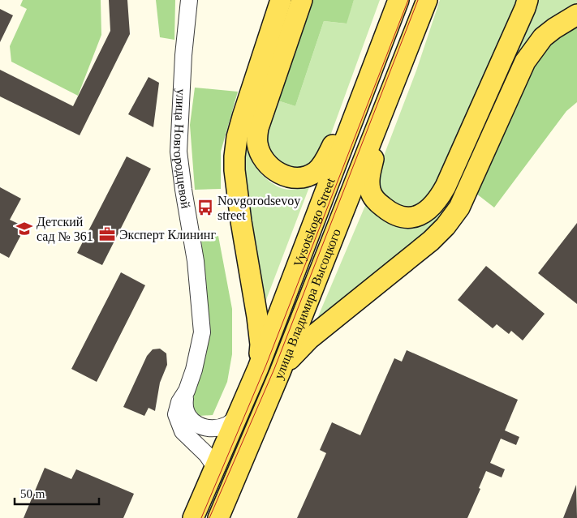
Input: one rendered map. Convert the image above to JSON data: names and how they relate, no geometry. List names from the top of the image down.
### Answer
{
  "streets": {
    "main road": ["Vysotskogo Street", "улица Владимира Высоцкого"],
    "street": ["улица Новгородцевой"]
  },
  "crossings": [
    ["улица Новгородцевой", "улица Владимира Высоцкого"],
    ["Vysotskogo Street", "улица Владимира Высоцкого"]
  ],
  "places": {
    "bus stop": ["Novgorodsevoy street"],
    "school or university": ["Детский сад № 361"],
    "office": ["Эксперт Клининг"]
  },
  "scale_bar": "50 m"
}
